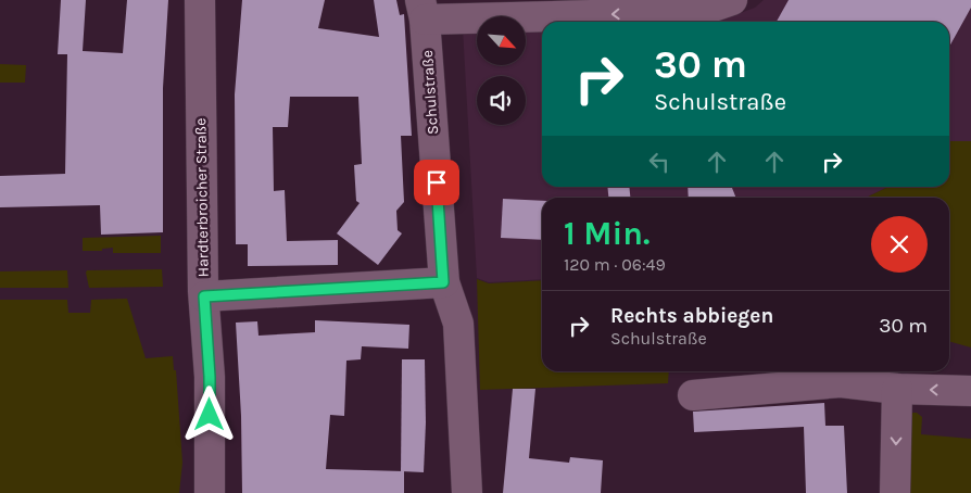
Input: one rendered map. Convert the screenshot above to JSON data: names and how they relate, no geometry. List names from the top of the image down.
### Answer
{
  "streets": {
    "street": ["Schulstraße", "Hardterbroicher Straße"]
  },
  "north": "bottom right",
  "page": {
    "turn": ["30 m", "Schulstraße"],
    "heading": ["1 Min.", "120 m · 06:49"],
    "list": [
      {
        "name": "Rechts abbiegen",
        "note": "Schulstraße",
        "value": "30 m"
      }
    ]
  }
}
